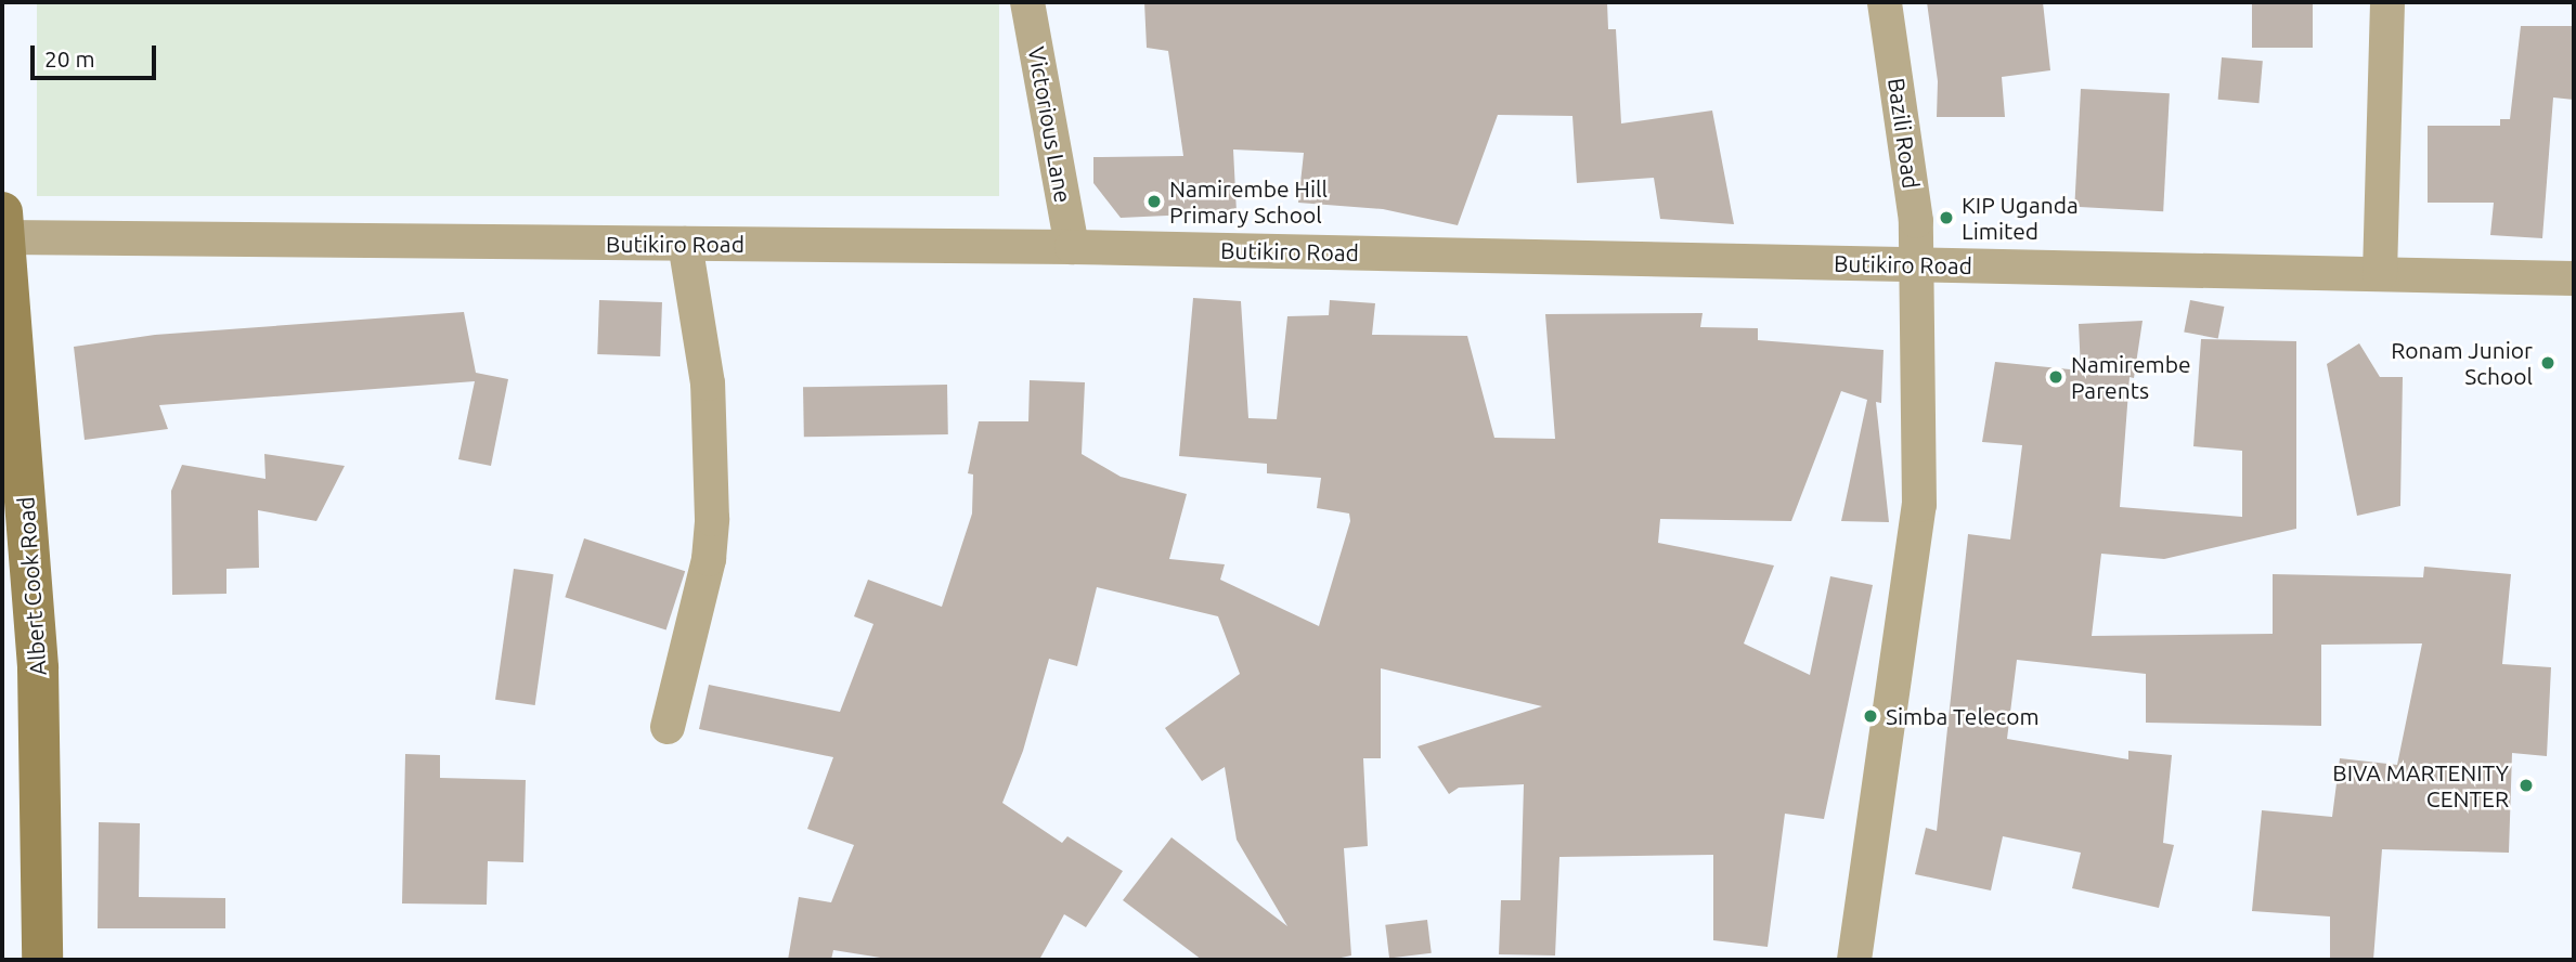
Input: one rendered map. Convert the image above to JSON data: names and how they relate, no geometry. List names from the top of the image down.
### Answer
{
  "streets": {
    "main road": ["Albert Cook Road"],
    "street": ["Victorious Lane", "Bazili Road", "Butikiro Road"]
  },
  "crossings": [
    ["Victorious Lane", "Butikiro Road"],
    ["Bazili Road", "Butikiro Road"],
    ["Butikiro Road", "Albert Cook Road"]
  ],
  "places": [
    "Namirembe Hill Primary School",
    "KIP Uganda Limited",
    "Ronam Junior School",
    "Namirembe Parents",
    "Simba Telecom",
    "BIVA MARTENITY CENTER"
  ],
  "scale_bar": "20 m"
}
